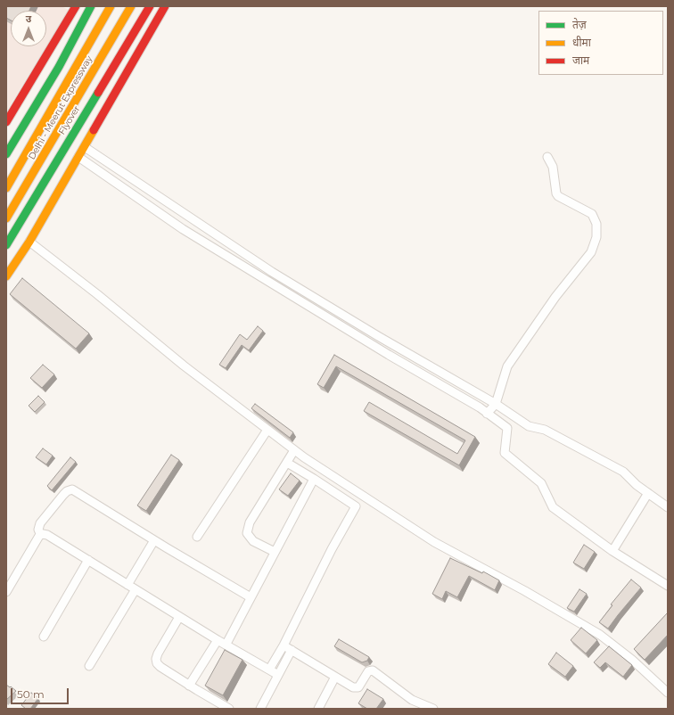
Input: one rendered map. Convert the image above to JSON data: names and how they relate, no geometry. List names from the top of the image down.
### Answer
{
  "streets": {
    "highway": ["Delhi - Meerut Expressway", "Flyover"]
  },
  "legend": ["तेज़", "धीमा", "जाम"],
  "scale_bar": "50 m",
  "north": "top"
}
